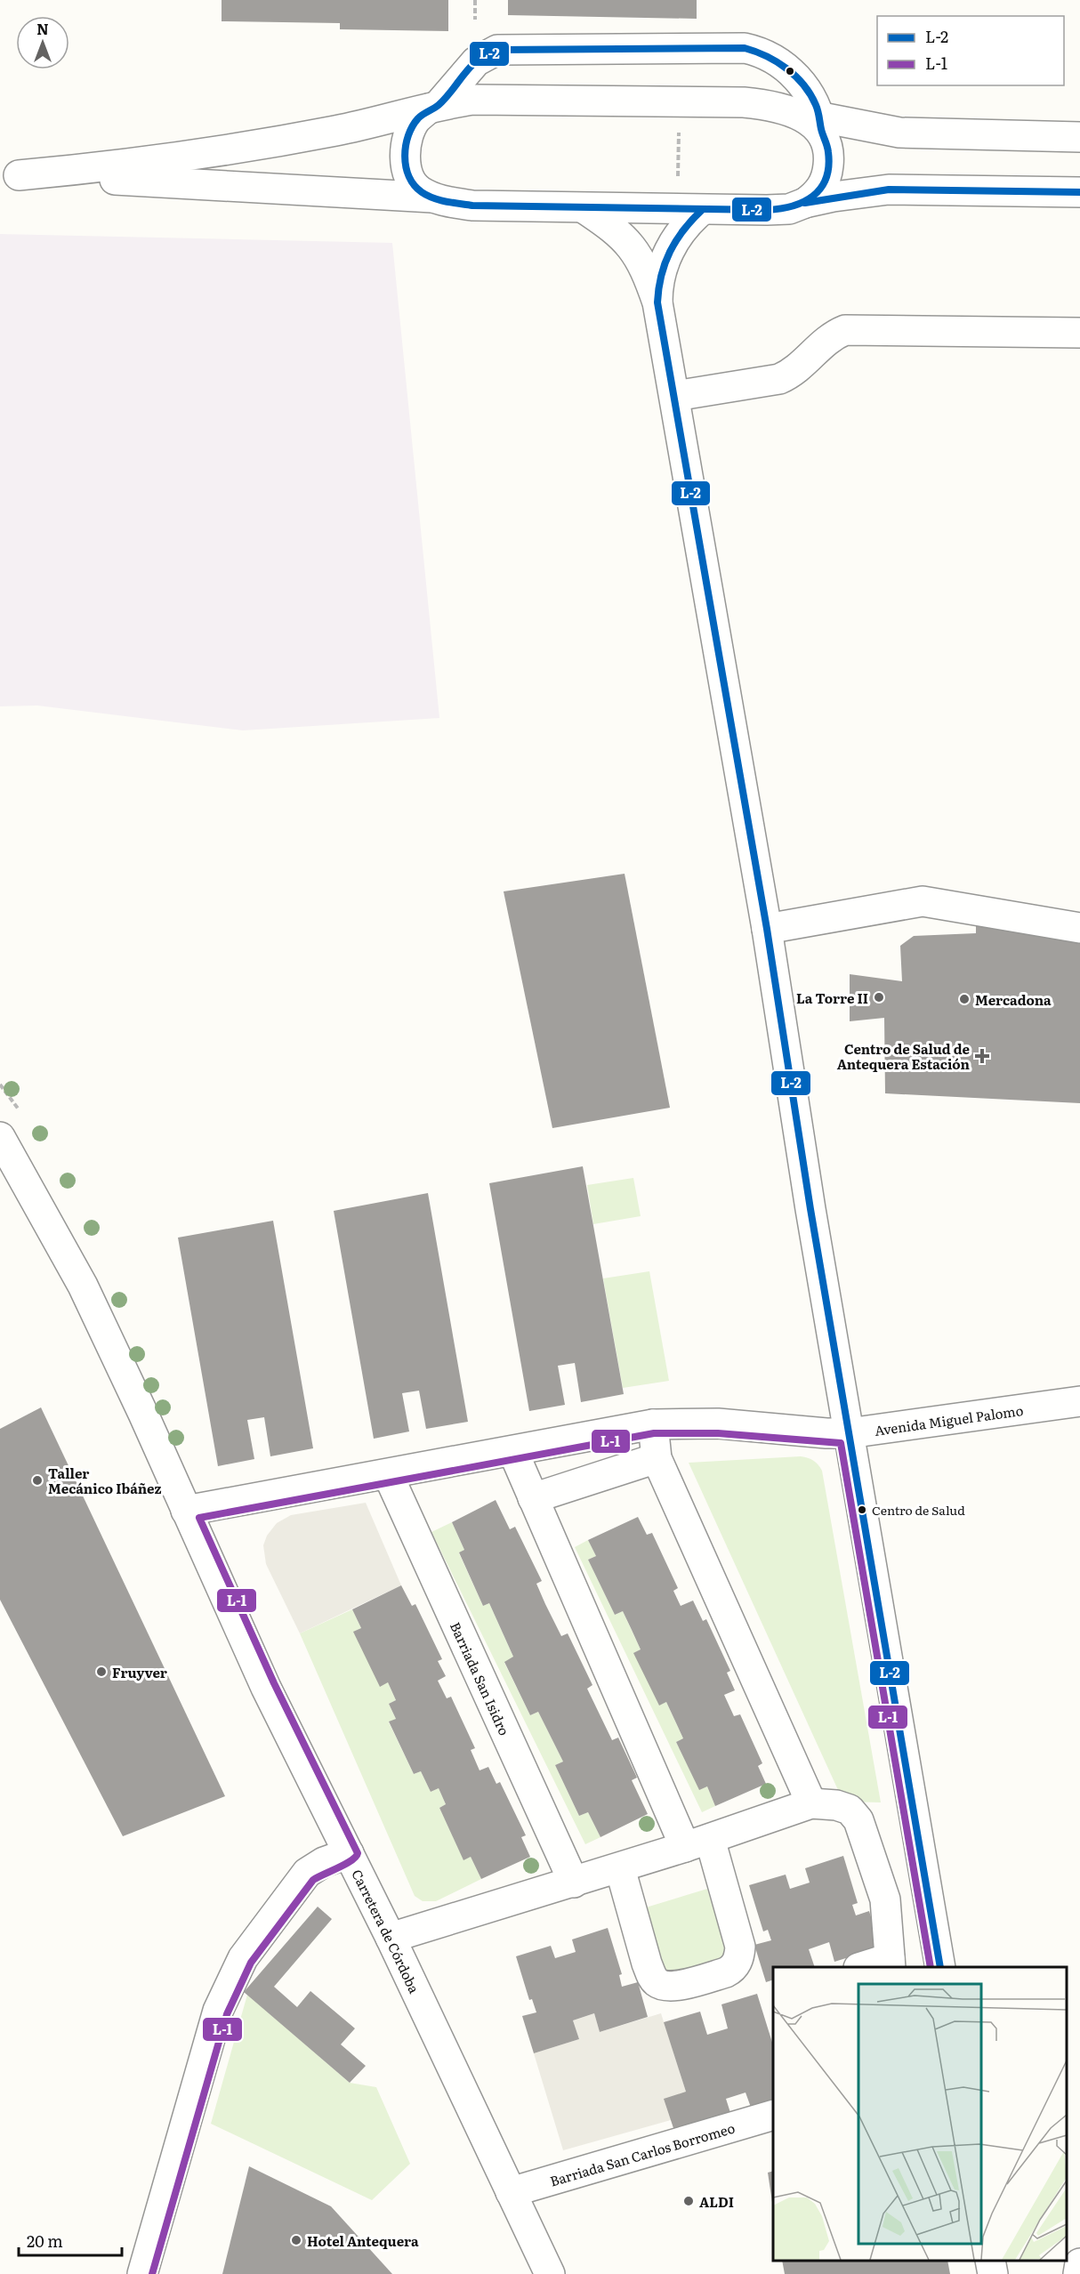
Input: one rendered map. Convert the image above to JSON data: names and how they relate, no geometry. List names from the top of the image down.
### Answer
{
  "streets": {
    "street": [
      "Avenida Miguel Palomo",
      "Barriada San Isidro",
      "Carretera de Córdoba",
      "Barriada San Carlos Borromeo"
    ]
  },
  "crossings": [
    ["Avenida Miguel Palomo", "Barriada San Isidro"],
    ["Avenida Miguel Palomo", "Carretera de Córdoba"],
    ["Carretera de Córdoba", "Barriada San Carlos Borromeo"]
  ],
  "places": {
    "other": [
      "La Torre II",
      "Mercadona",
      "Taller Mecánico Ibáñez",
      "Centro de Salud",
      "Fruyver",
      "ALDI",
      "Hotel Antequera"
    ],
    "health": ["Centro de Salud de Antequera Estación"]
  },
  "lines": ["transit line L-2", "transit line L-1"],
  "legend": ["L-2", "L-1"],
  "scale_bar": "20 m",
  "north": "top"
}
